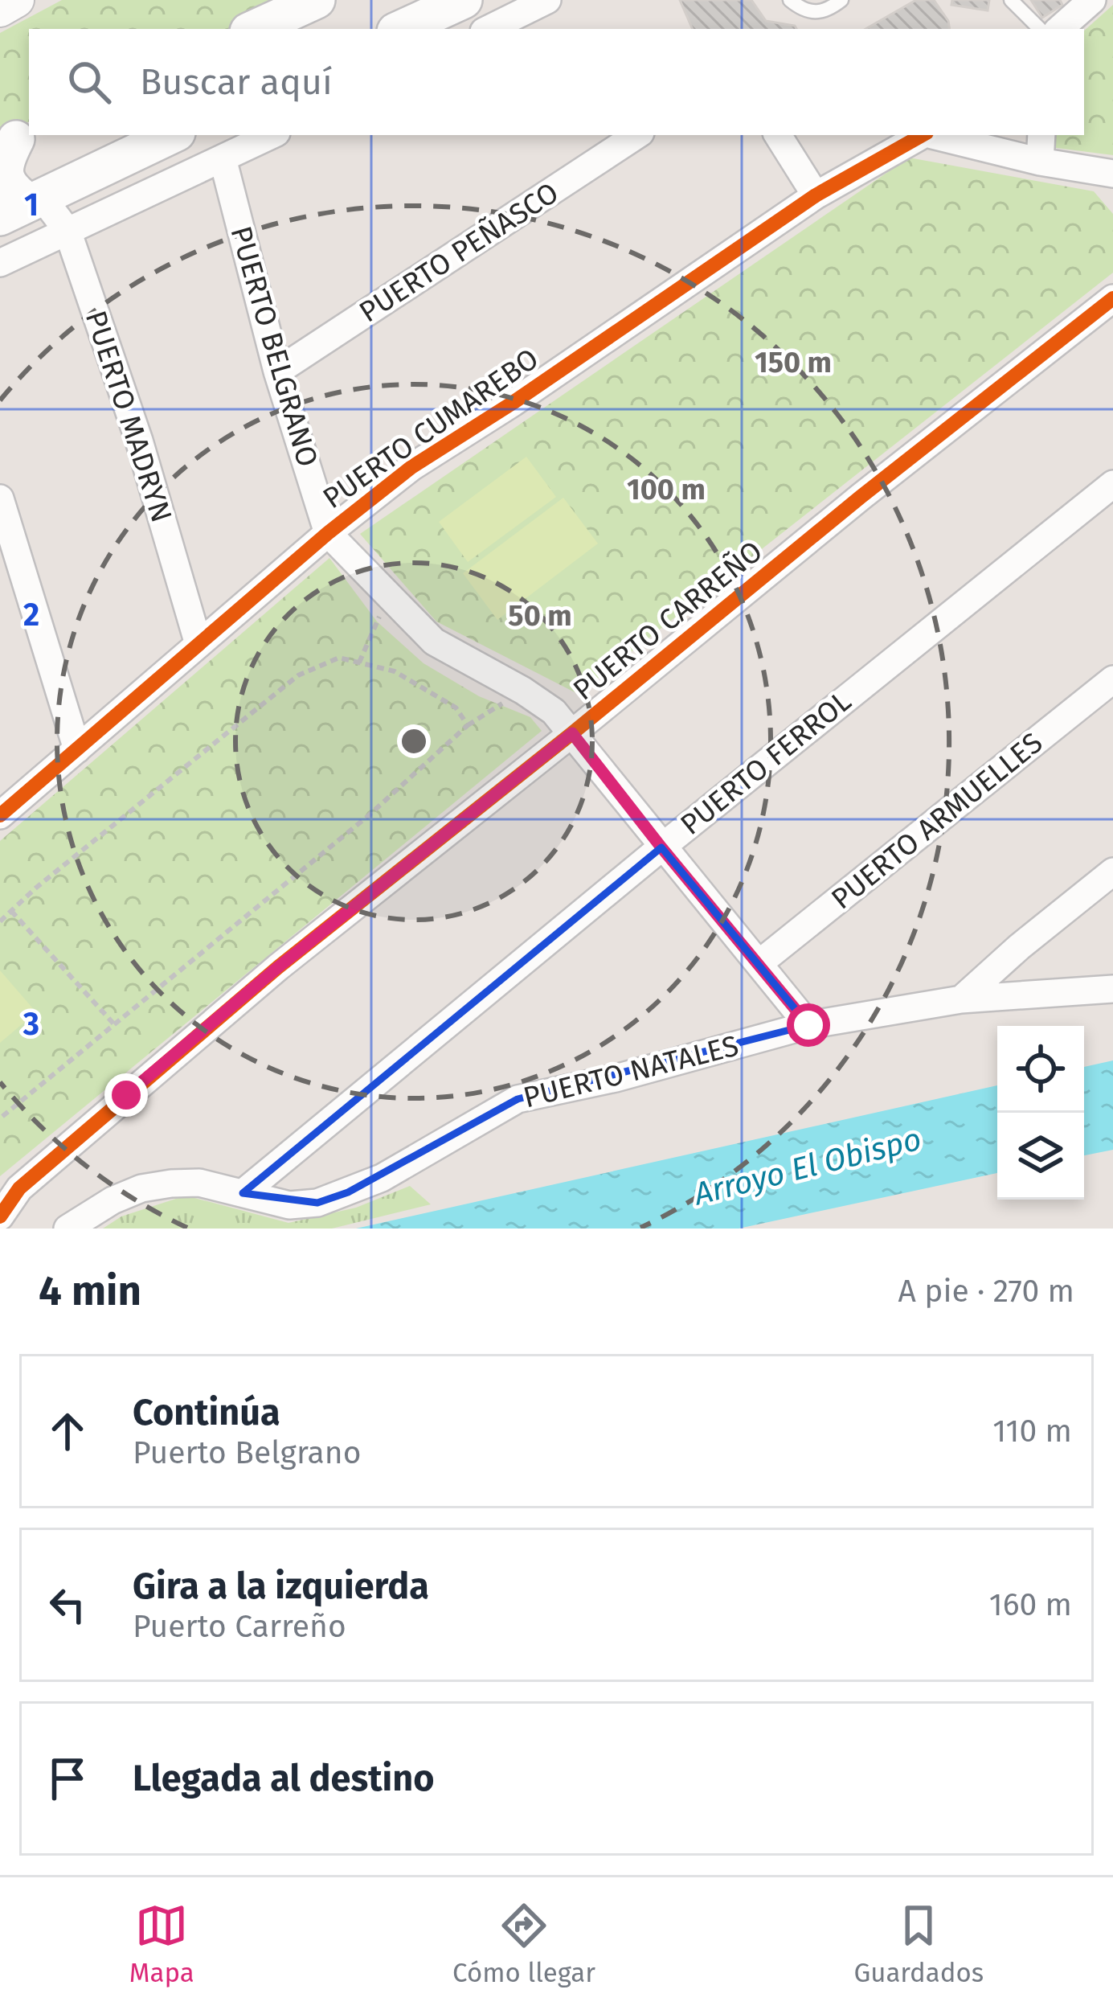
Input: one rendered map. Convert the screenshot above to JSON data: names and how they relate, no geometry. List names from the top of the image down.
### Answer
{
  "streets": {
    "street": [
      "PUERTO PEÑASCO",
      "PUERTO BELGRANO",
      "PUERTO MADRYN",
      "PUERTO CUMAREBO",
      "PUERTO CARREÑO",
      "PUERTO FERROL",
      "PUERTO ARMUELLES",
      "PUERTO NATALES"
    ]
  },
  "crossings": [
    ["PUERTO PEÑASCO", "PUERTO BELGRANO"],
    ["PUERTO BELGRANO", "PUERTO CUMAREBO"],
    ["PUERTO BELGRANO", "PUERTO CARREÑO"],
    ["PUERTO BELGRANO", "PUERTO FERROL"],
    ["PUERTO BELGRANO", "PUERTO ARMUELLES"],
    ["PUERTO BELGRANO", "PUERTO NATALES"],
    ["PUERTO MADRYN", "PUERTO CUMAREBO"],
    ["PUERTO FERROL", "PUERTO NATALES"]
  ],
  "water": ["Arroyo El Obispo"],
  "page": {
    "search": "Buscar aquí",
    "heading": ["4 min", "A pie · 270 m"],
    "list": [
      ["Continúa", "Puerto Belgrano", "110 m"],
      ["Gira a la izquierda", "Puerto Carreño", "160 m"],
      "Llegada al destino"
    ],
    "nav": ["Mapa", "Cómo llegar", "Guardados"]
  },
  "grid": {
    "rows": ["1", "2", "3"]
  },
  "rings": ["150 m", "100 m", "50 m"]
}
